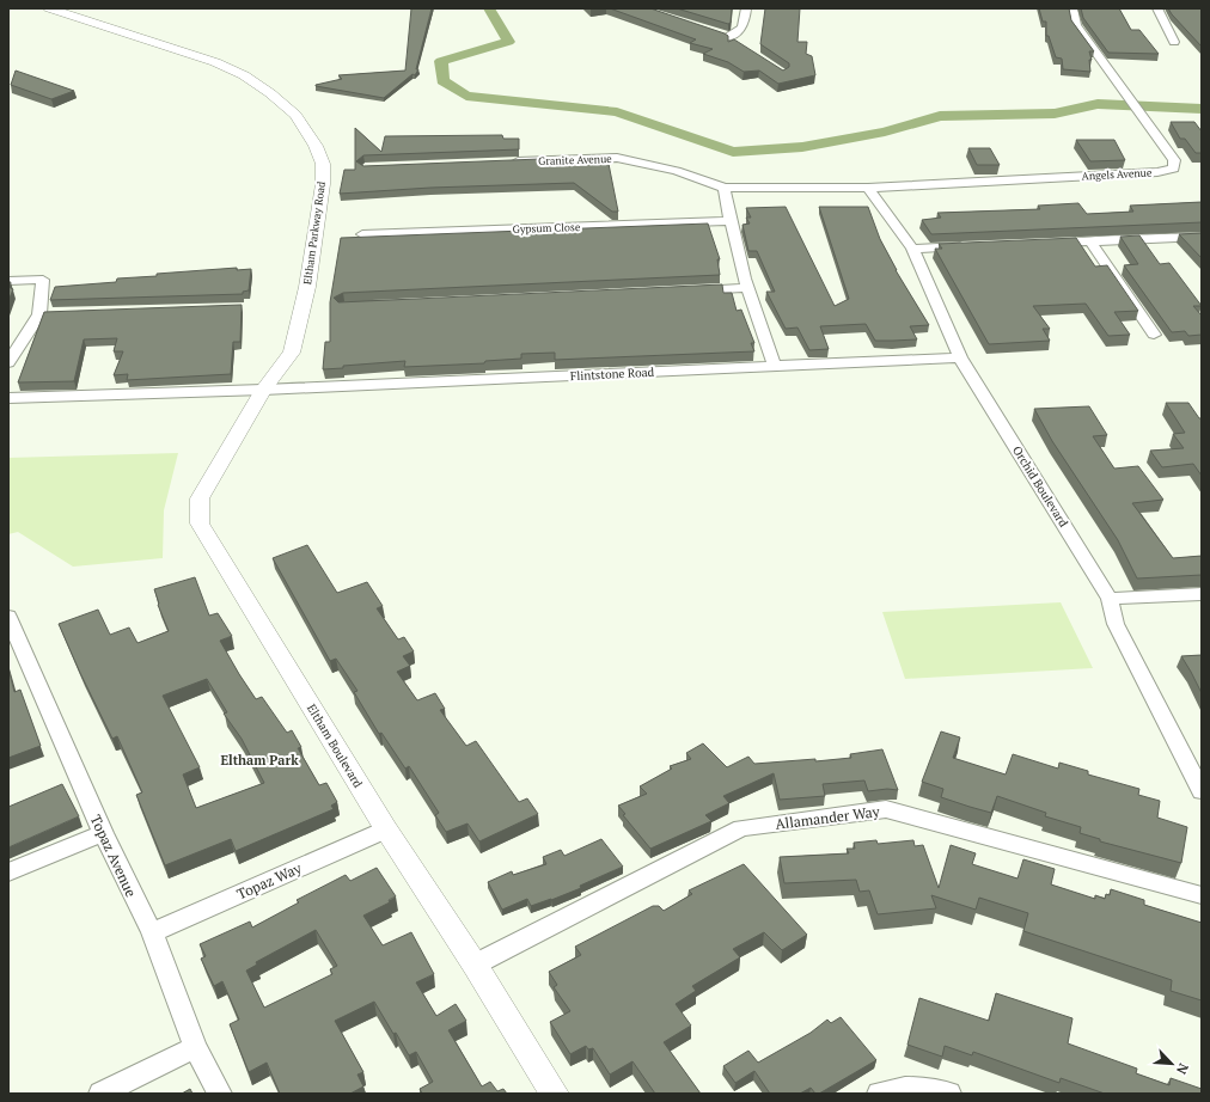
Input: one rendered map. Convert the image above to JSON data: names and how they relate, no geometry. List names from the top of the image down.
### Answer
{
  "streets": {
    "street": [
      "Granite Avenue",
      "Angels Avenue",
      "Gypsum Close",
      "Eltham Parkway Road",
      "Flintstone Road",
      "Orchid Boulevard",
      "Eltham Boulevard",
      "Allamander Way",
      "Topaz Avenue",
      "Topaz Way"
    ]
  },
  "crossings": [
    ["Granite Avenue", "Angels Avenue"],
    ["Granite Avenue", "Orchid Boulevard"],
    ["Angels Avenue", "Orchid Boulevard"],
    ["Eltham Parkway Road", "Flintstone Road"],
    ["Eltham Parkway Road", "Eltham Boulevard"],
    ["Flintstone Road", "Orchid Boulevard"],
    ["Flintstone Road", "Eltham Boulevard"],
    ["Eltham Boulevard", "Allamander Way"],
    ["Eltham Boulevard", "Topaz Way"],
    ["Topaz Avenue", "Topaz Way"]
  ],
  "districts": ["Eltham Park"],
  "north": "bottom right"
}
